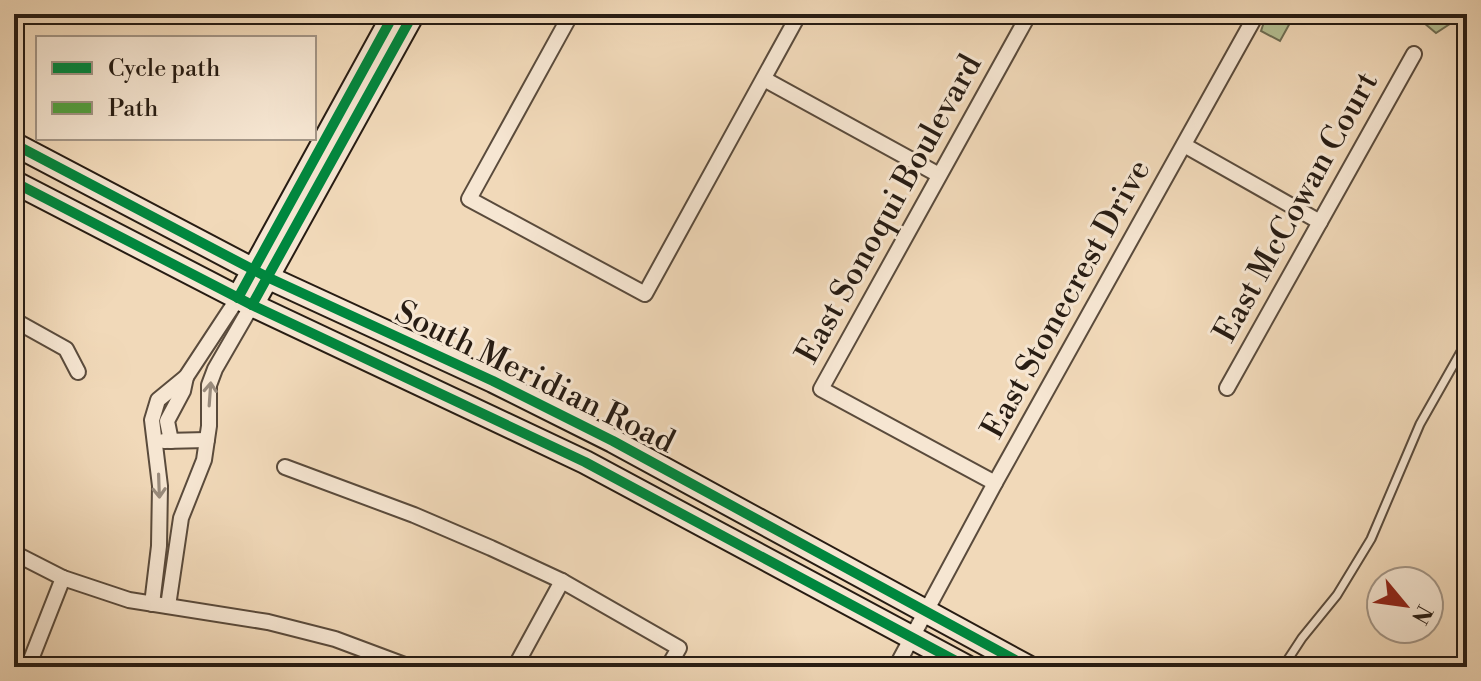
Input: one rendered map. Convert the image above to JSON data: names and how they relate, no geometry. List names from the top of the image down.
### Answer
{
  "streets": {
    "street": [
      "East McCowan Court",
      "East Sonoqui Boulevard",
      "East Stonecrest Drive",
      "South Meridian Road"
    ]
  },
  "crossings": [
    ["East Sonoqui Boulevard", "East Stonecrest Drive"],
    ["East Stonecrest Drive", "South Meridian Road"]
  ],
  "legend": ["Cycle path", "Path"],
  "north": "bottom right"
}
